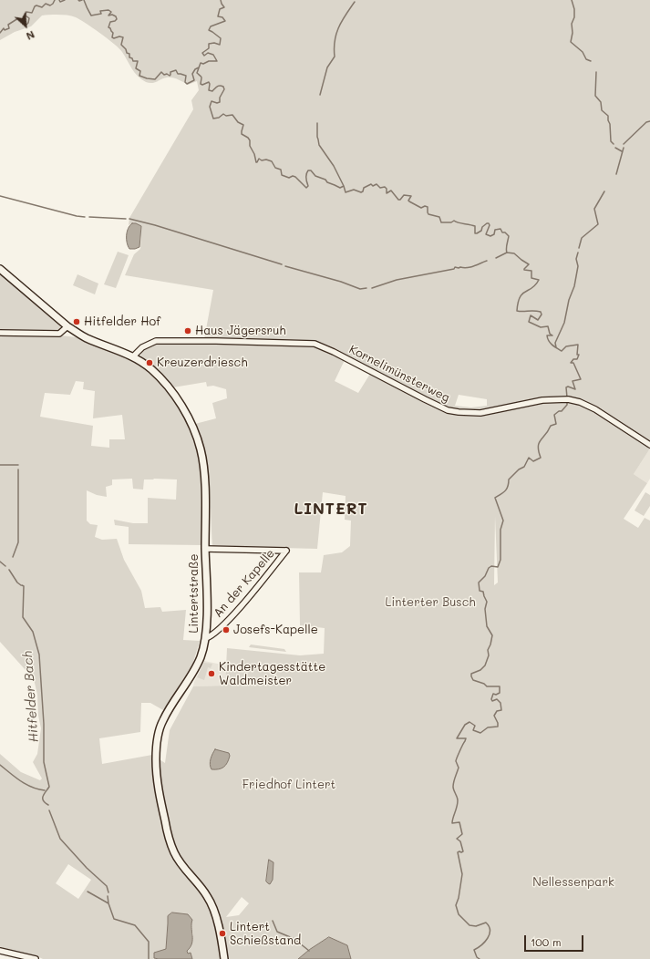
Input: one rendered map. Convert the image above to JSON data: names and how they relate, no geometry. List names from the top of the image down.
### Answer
{
  "streets": {
    "main road": ["Lintertstraße"],
    "street": ["Kornelimünsterweg", "An der Kapelle"]
  },
  "crossings": [
    ["Kornelimünsterweg", "Lintertstraße"],
    ["An der Kapelle", "Lintertstraße"]
  ],
  "districts": ["LINTERT"],
  "water": ["Hitfelder Bach"],
  "parks": ["Linterter Busch", "Friedhof Lintert", "Nellessenpark"],
  "places": [
    "Hitfelder Hof",
    "Haus Jägersruh",
    "Kreuzerdriesch",
    "Josefs-Kapelle",
    "Kindertagesstätte Waldmeister",
    "Lintert Schießstand"
  ],
  "scale_bar": "100 m",
  "north": "bottom right"
}
